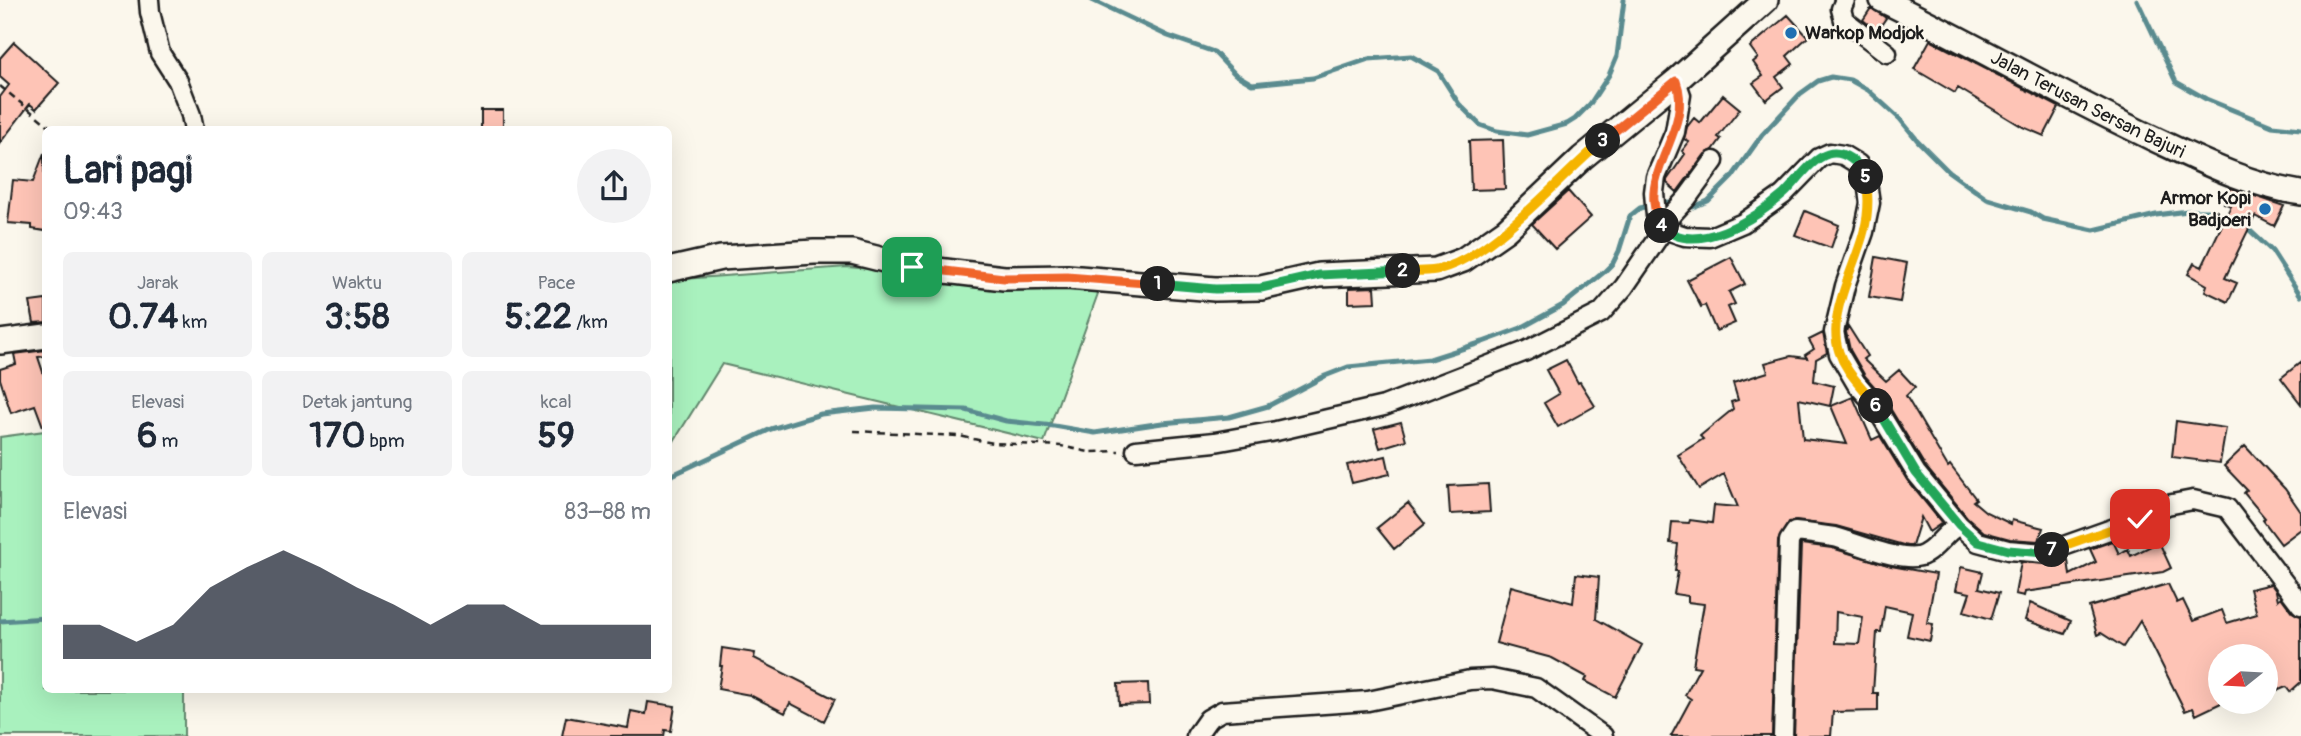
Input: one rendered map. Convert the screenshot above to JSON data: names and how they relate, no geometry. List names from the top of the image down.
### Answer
{
  "streets": {
    "main road": ["Jalan Terusan Sersan Bajuri"]
  },
  "places": ["Warkop Modjok", "Armor Kopi Badjoeri"],
  "north": "left",
  "page": {
    "pins": [
      "3",
      "5",
      "4",
      "2",
      "1",
      "6",
      "7"
    ],
    "heading": ["Lari pagi", "09:43"],
    "stats": [
      ["Jarak", "0.74 km"],
      ["Waktu", "3:58"],
      ["Pace", "5:22 /km"],
      ["Elevasi", "6 m"],
      ["Detak jantung", "170 bpm"],
      ["kcal", "59"]
    ],
    "chart": ["Elevasi", "83–88 m"]
  }
}
